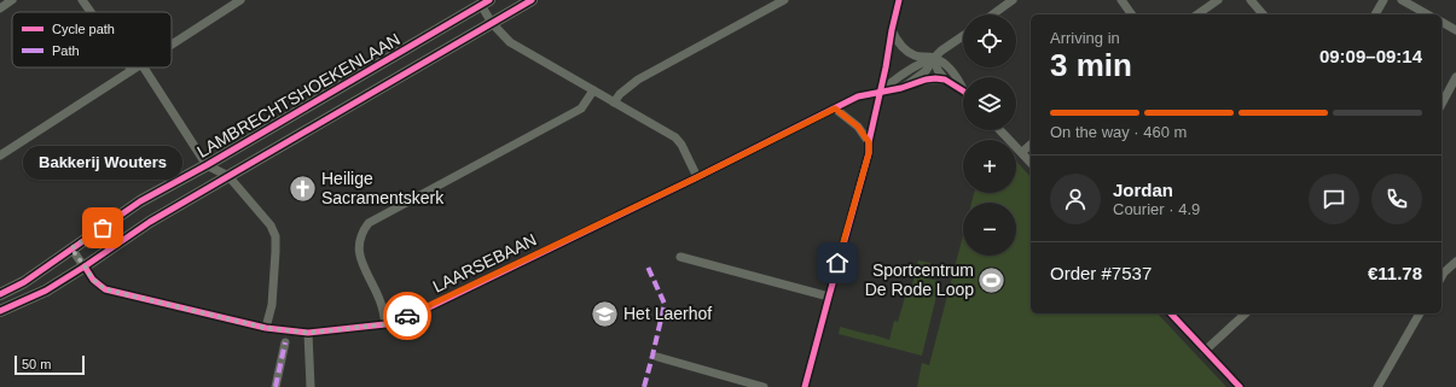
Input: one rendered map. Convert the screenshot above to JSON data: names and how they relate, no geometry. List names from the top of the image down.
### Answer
{
  "streets": {
    "street": ["LAMBRECHTSHOEKENLAAN", "LAARSEBAAN"]
  },
  "crossings": [
    ["LAMBRECHTSHOEKENLAAN", "LAARSEBAAN"]
  ],
  "places": {
    "church": ["Heilige Sacramentskerk"],
    "other": ["Bakkerij Wouters"],
    "sports": ["Sportcentrum De Rode Loop"],
    "school or university": ["Het Laerhof"]
  },
  "legend": ["Cycle path", "Path"],
  "scale_bar": "50 m",
  "page": {
    "map_buttons": ["+", "−"],
    "heading": ["3 min", "Arriving in", "09:09–09:14"],
    "panel": [
      "Jordan",
      "Courier · 4.9",
      "Order #7537",
      "€11.78"
    ],
    "bar": "On the way · 460 m",
    "bubble": "Bakkerij Wouters",
    "scale": "50 m"
  }
}
